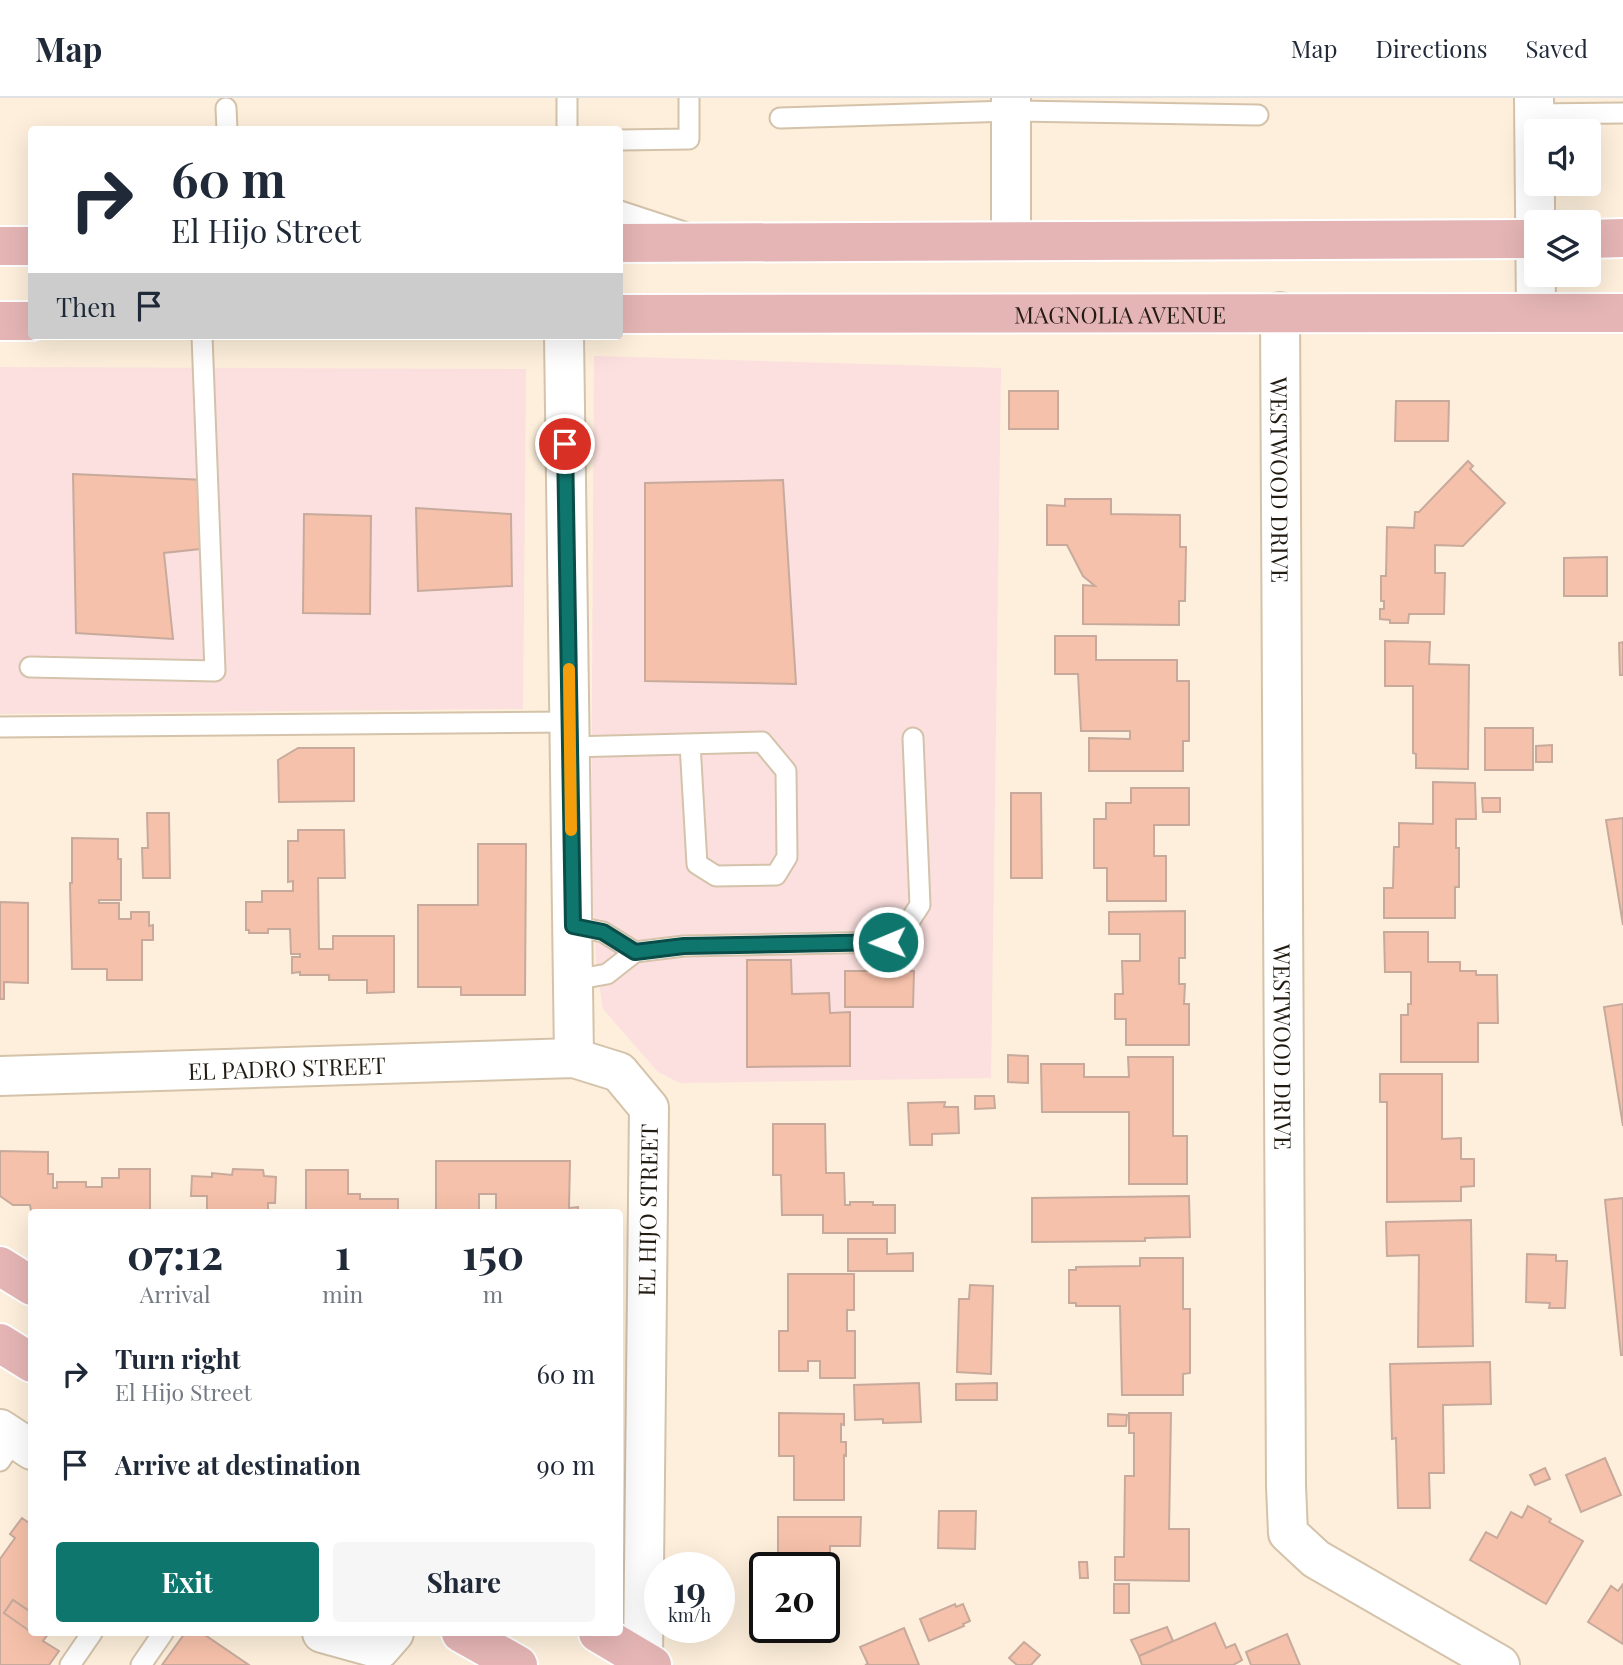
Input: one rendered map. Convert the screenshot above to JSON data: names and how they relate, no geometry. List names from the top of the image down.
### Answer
{
  "streets": {
    "main road": ["MAGNOLIA AVENUE"],
    "street": ["WESTWOOD DRIVE", "EL PADRO STREET", "EL HIJO STREET"]
  },
  "crossings": [
    ["MAGNOLIA AVENUE", "WESTWOOD DRIVE"],
    ["EL PADRO STREET", "EL HIJO STREET"]
  ],
  "page": {
    "header": "Map",
    "nav": ["Map", "Directions", "Saved"],
    "turn": ["60 m", "El Hijo Street"],
    "then": "Then",
    "eta": [
      "07:12",
      "Arrival",
      "1",
      "min",
      "150",
      "m"
    ],
    "list": [
      {
        "name": "Turn right",
        "note": "El Hijo Street",
        "value": "60 m"
      },
      {
        "name": "Arrive at destination",
        "value": "90 m"
      }
    ],
    "buttons": ["Exit", "Share"],
    "speed": "19 km/h",
    "limit": "20"
  }
}
